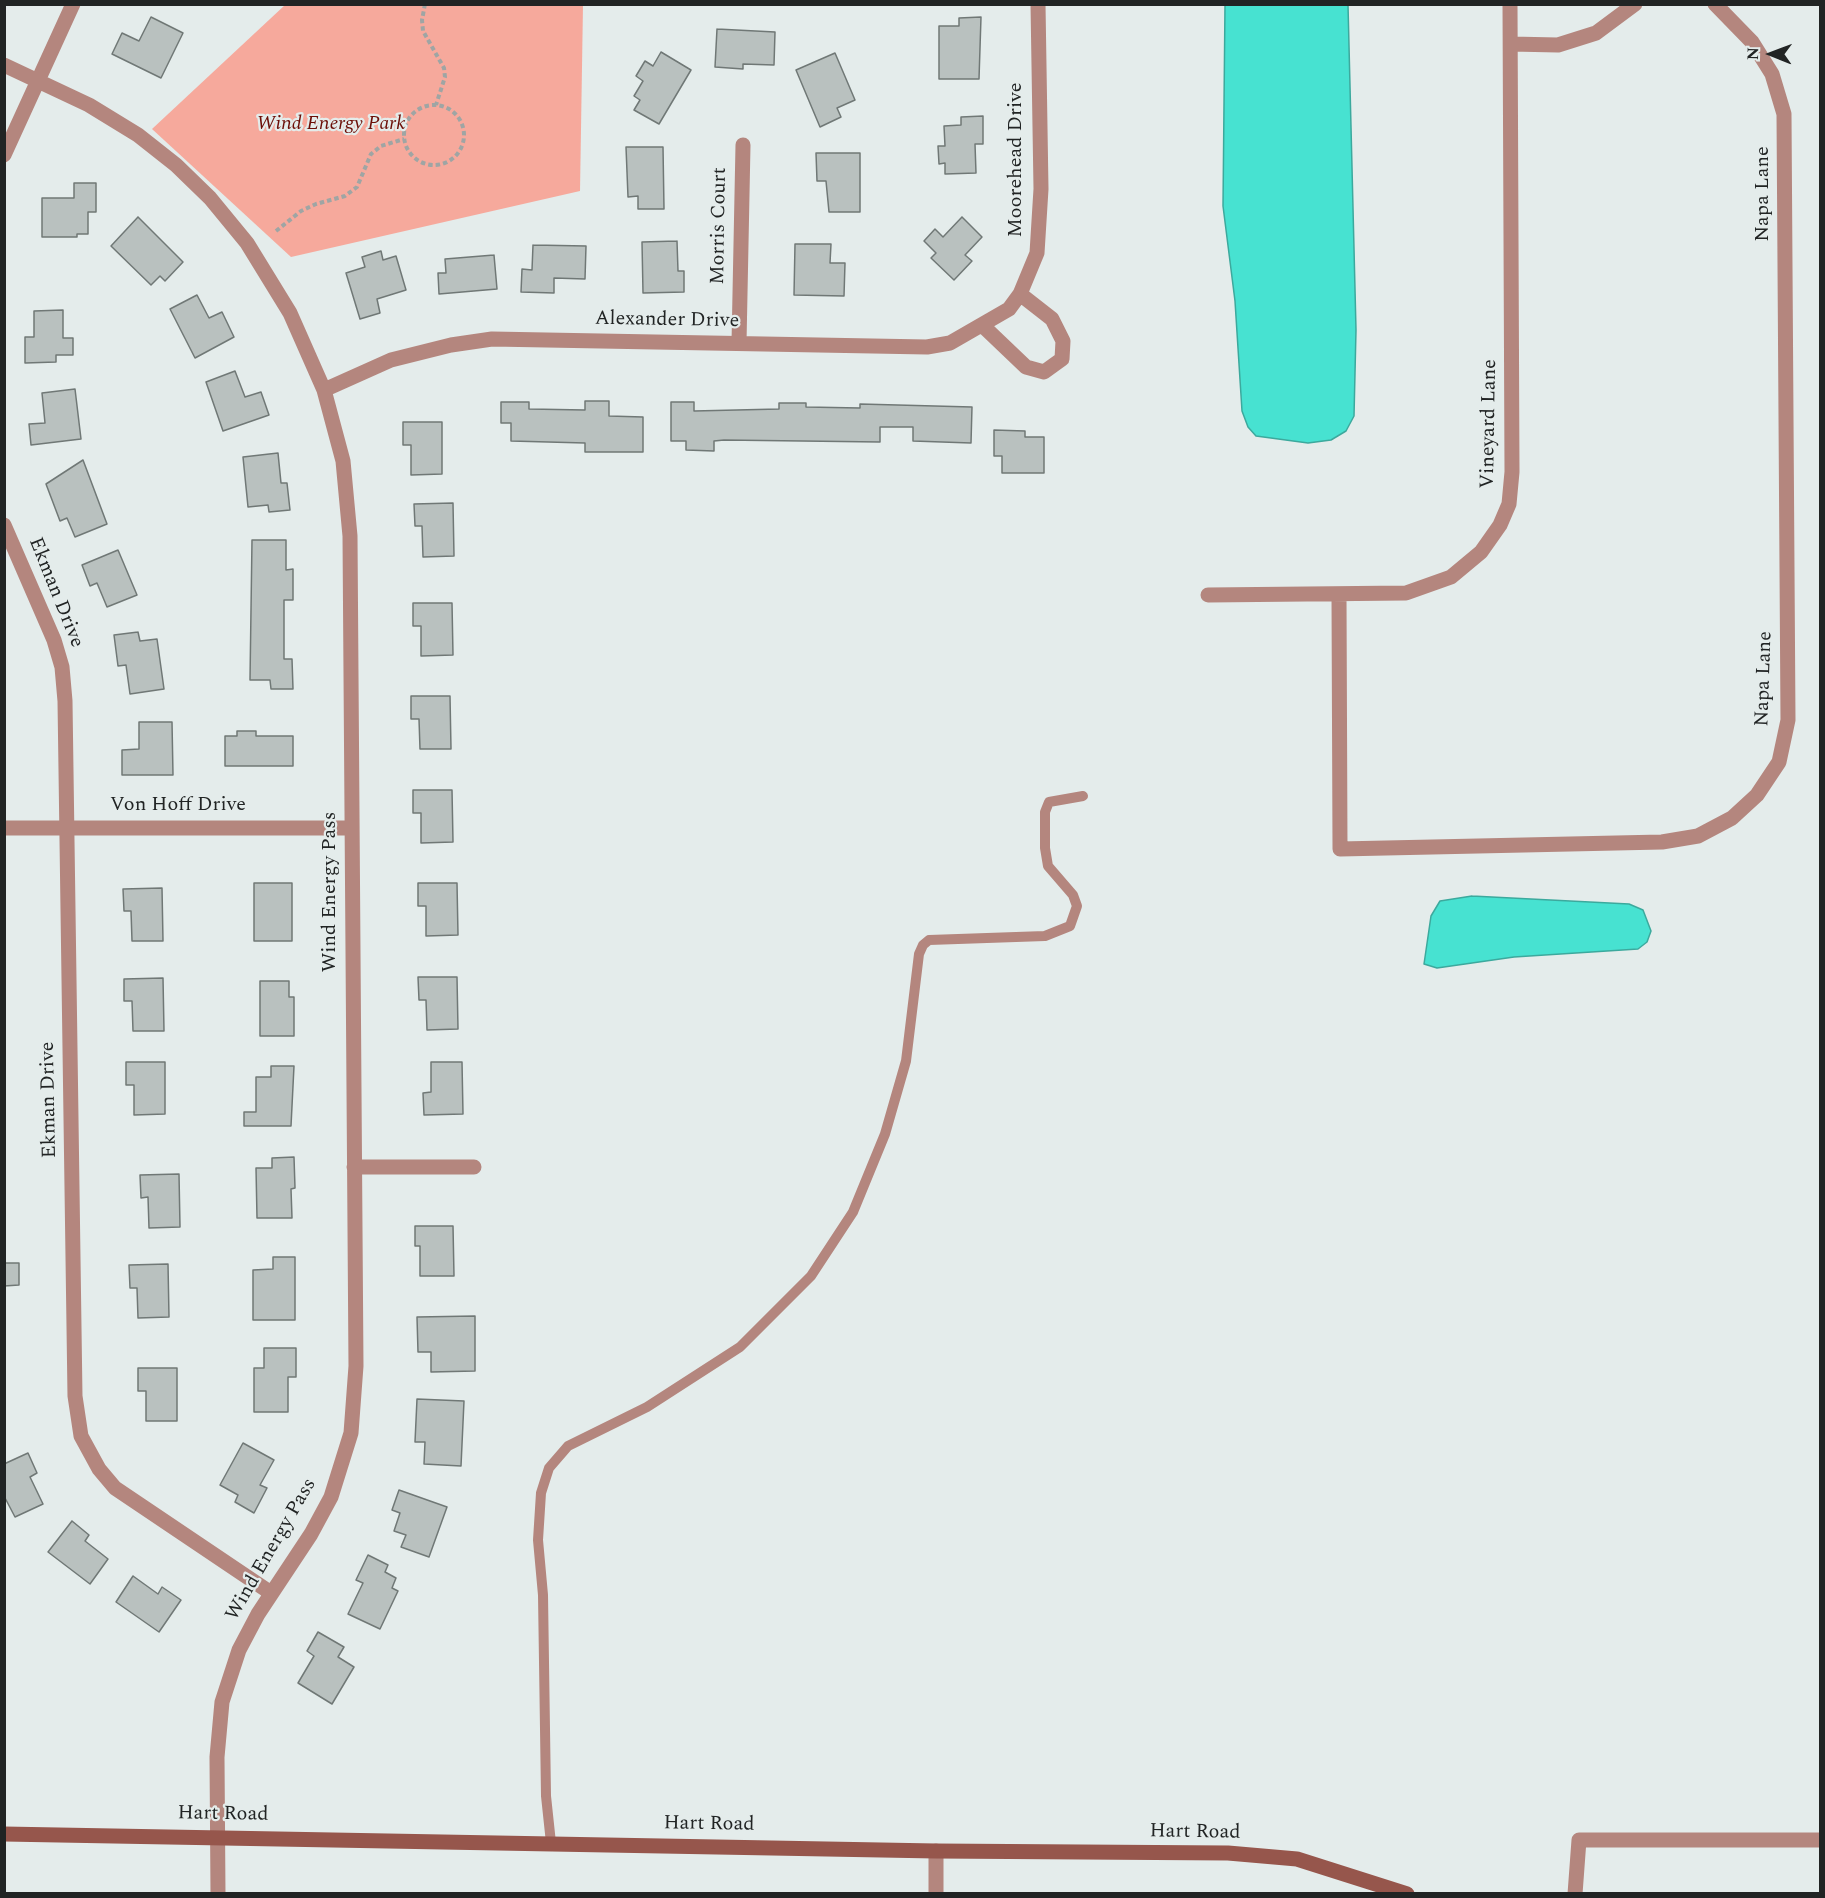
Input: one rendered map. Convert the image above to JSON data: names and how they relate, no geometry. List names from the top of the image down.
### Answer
{
  "streets": {
    "street": [
      "Moorehead Drive",
      "Napa Lane",
      "Morris Court",
      "Alexander Drive",
      "Vineyard Lane",
      "Ekman Drive",
      "Von Hoff Drive",
      "Wind Energy Pass",
      "Hart Road"
    ]
  },
  "crossings": [
    ["Moorehead Drive", "Alexander Drive"],
    ["Napa Lane", "Vineyard Lane"],
    ["Morris Court", "Alexander Drive"],
    ["Alexander Drive", "Wind Energy Pass"],
    ["Ekman Drive", "Von Hoff Drive"],
    ["Ekman Drive", "Wind Energy Pass"],
    ["Von Hoff Drive", "Wind Energy Pass"],
    ["Wind Energy Pass", "Hart Road"]
  ],
  "parks": ["Wind Energy Park"],
  "north": "left"
}
